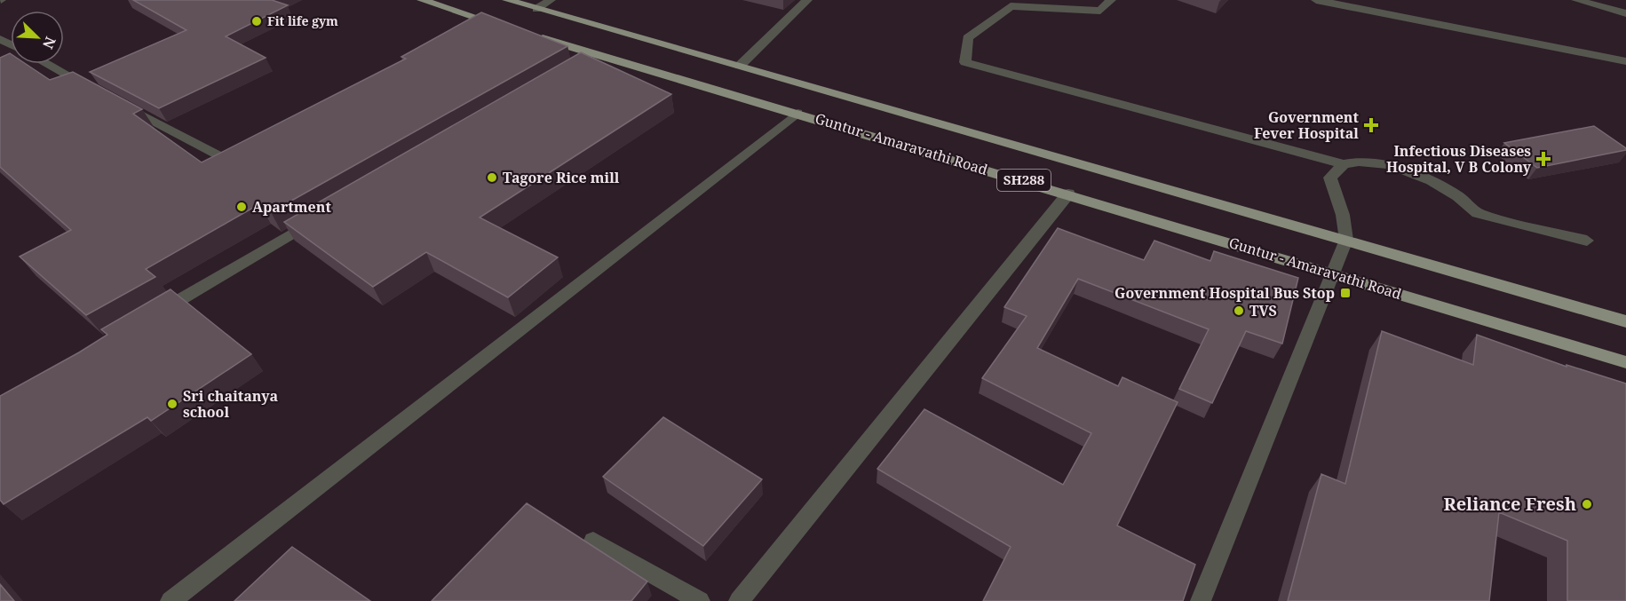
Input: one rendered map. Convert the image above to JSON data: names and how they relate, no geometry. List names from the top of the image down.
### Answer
{
  "streets": {
    "main road": ["Guntur - Amaravathi Road", "SH288"]
  },
  "places": {
    "other": [
      "Fit life gym",
      "Tagore Rice mill",
      "Apartment",
      "TVS",
      "Sri chaitanya school",
      "Reliance Fresh"
    ],
    "health": ["Government Fever Hospital", "Infectious Diseases Hospital, V B Colony"],
    "transit": ["Government Hospital Bus Stop"]
  },
  "north": "bottom right"
}
